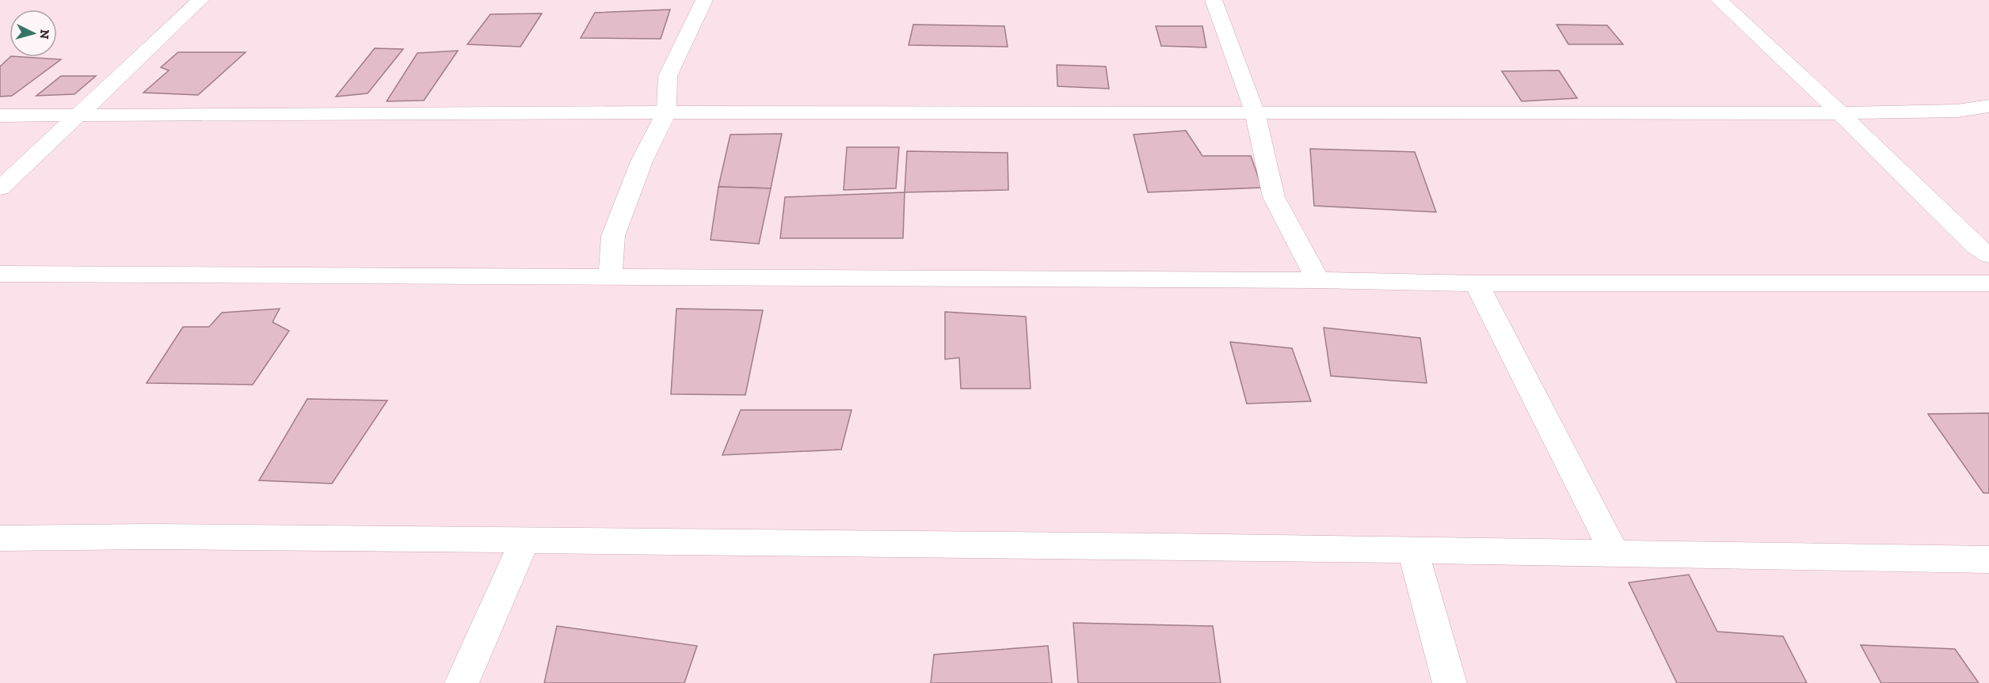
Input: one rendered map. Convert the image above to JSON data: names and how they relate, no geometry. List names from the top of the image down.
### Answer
{
  "north": "right"
}
